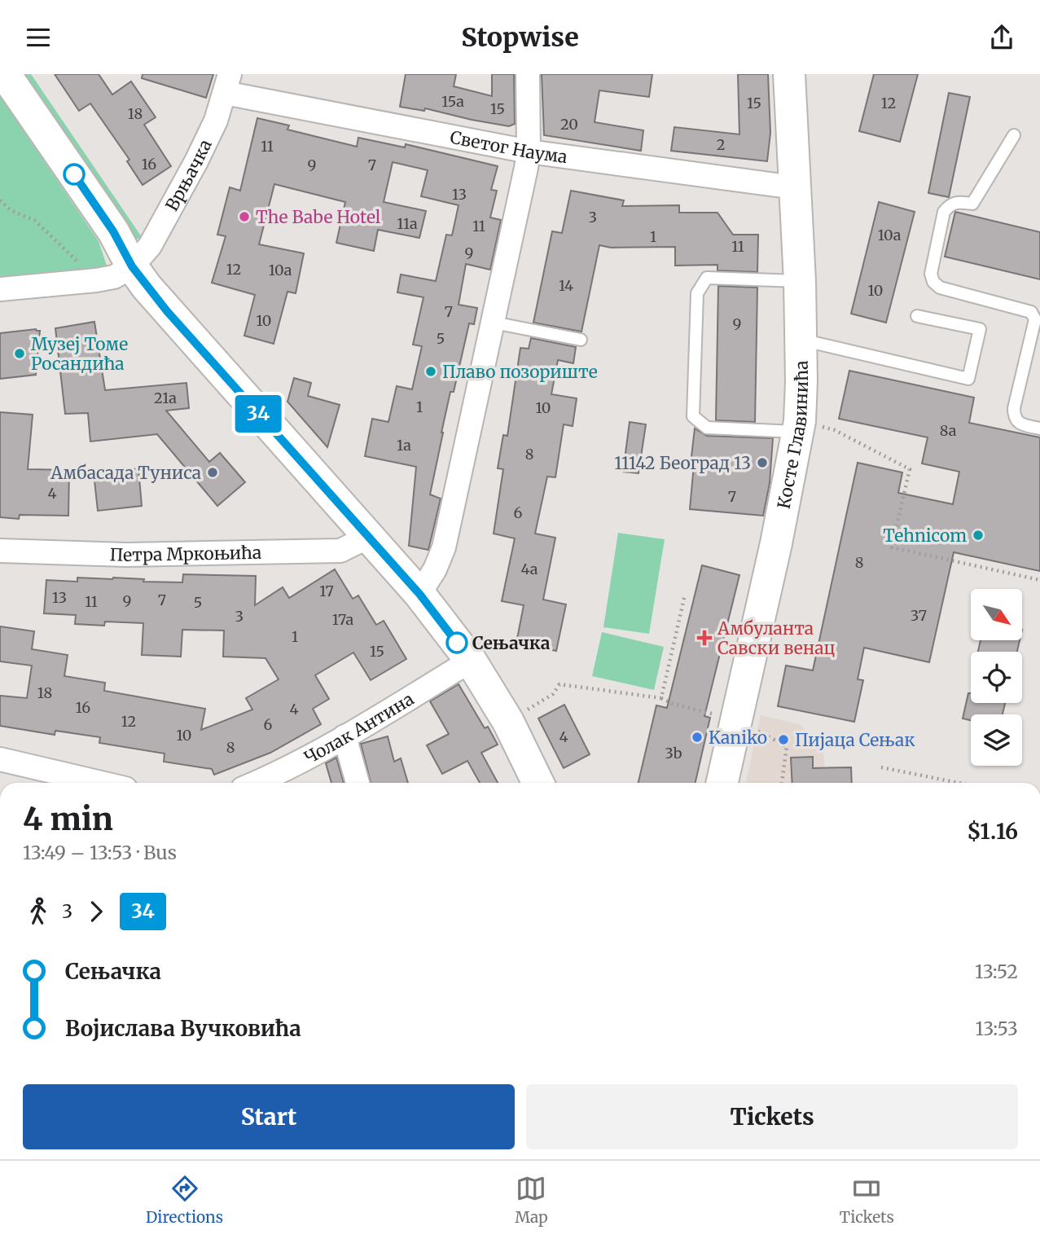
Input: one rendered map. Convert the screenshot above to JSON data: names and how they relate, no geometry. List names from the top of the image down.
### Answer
{
  "streets": {
    "street": [
      "Светог Наума",
      "Врњачка",
      "Косте Главинића",
      "Петра Мркоњића",
      "Чолак Антина"
    ]
  },
  "crossings": [
    ["Светог Наума", "Врњачка"],
    ["Светог Наума", "Косте Главинића"]
  ],
  "places": {
    "other": [
      "The Babe Hotel",
      "Музеј Томе Росандића",
      "Плаво позориште",
      "11142 Београд 13",
      "Амбасада Туниса",
      "Tehnicom",
      "Сењачка",
      "Kaniko",
      "Пијаца Сењак"
    ],
    "health": ["Амбуланта Савски венац"]
  },
  "lines": ["bus line 34"],
  "house_numbers": [
    "15a",
    "15",
    "12",
    "15",
    "18",
    "20",
    "2",
    "11",
    "16",
    "9",
    "7",
    "13",
    "3",
    "11a",
    "11",
    "10a",
    "1",
    "11",
    "9",
    "12",
    "10a",
    "14",
    "10",
    "7",
    "10",
    "9",
    "5",
    "21a",
    "1",
    "10",
    "8a",
    "1a",
    "8",
    "4",
    "7",
    "6",
    "8",
    "4a",
    "17",
    "13",
    "7",
    "9",
    "11",
    "5",
    "37",
    "3",
    "17a",
    "1",
    "15",
    "18",
    "16",
    "4",
    "12",
    "6",
    "10",
    "4",
    "8",
    "3b"
  ],
  "north": "bottom right",
  "page": {
    "header": "Stopwise",
    "on_map": "34",
    "heading": ["4 min", "13:49 – 13:53 · Bus", "$1.16"],
    "legs": ["3", "34"],
    "list": [
      {
        "name": "Сењачка",
        "value": "13:52"
      },
      {
        "name": "Војислава Вучковића",
        "value": "13:53"
      }
    ],
    "buttons": ["Start", "Tickets"],
    "tabs": ["Directions", "Map", "Tickets"]
  }
}
